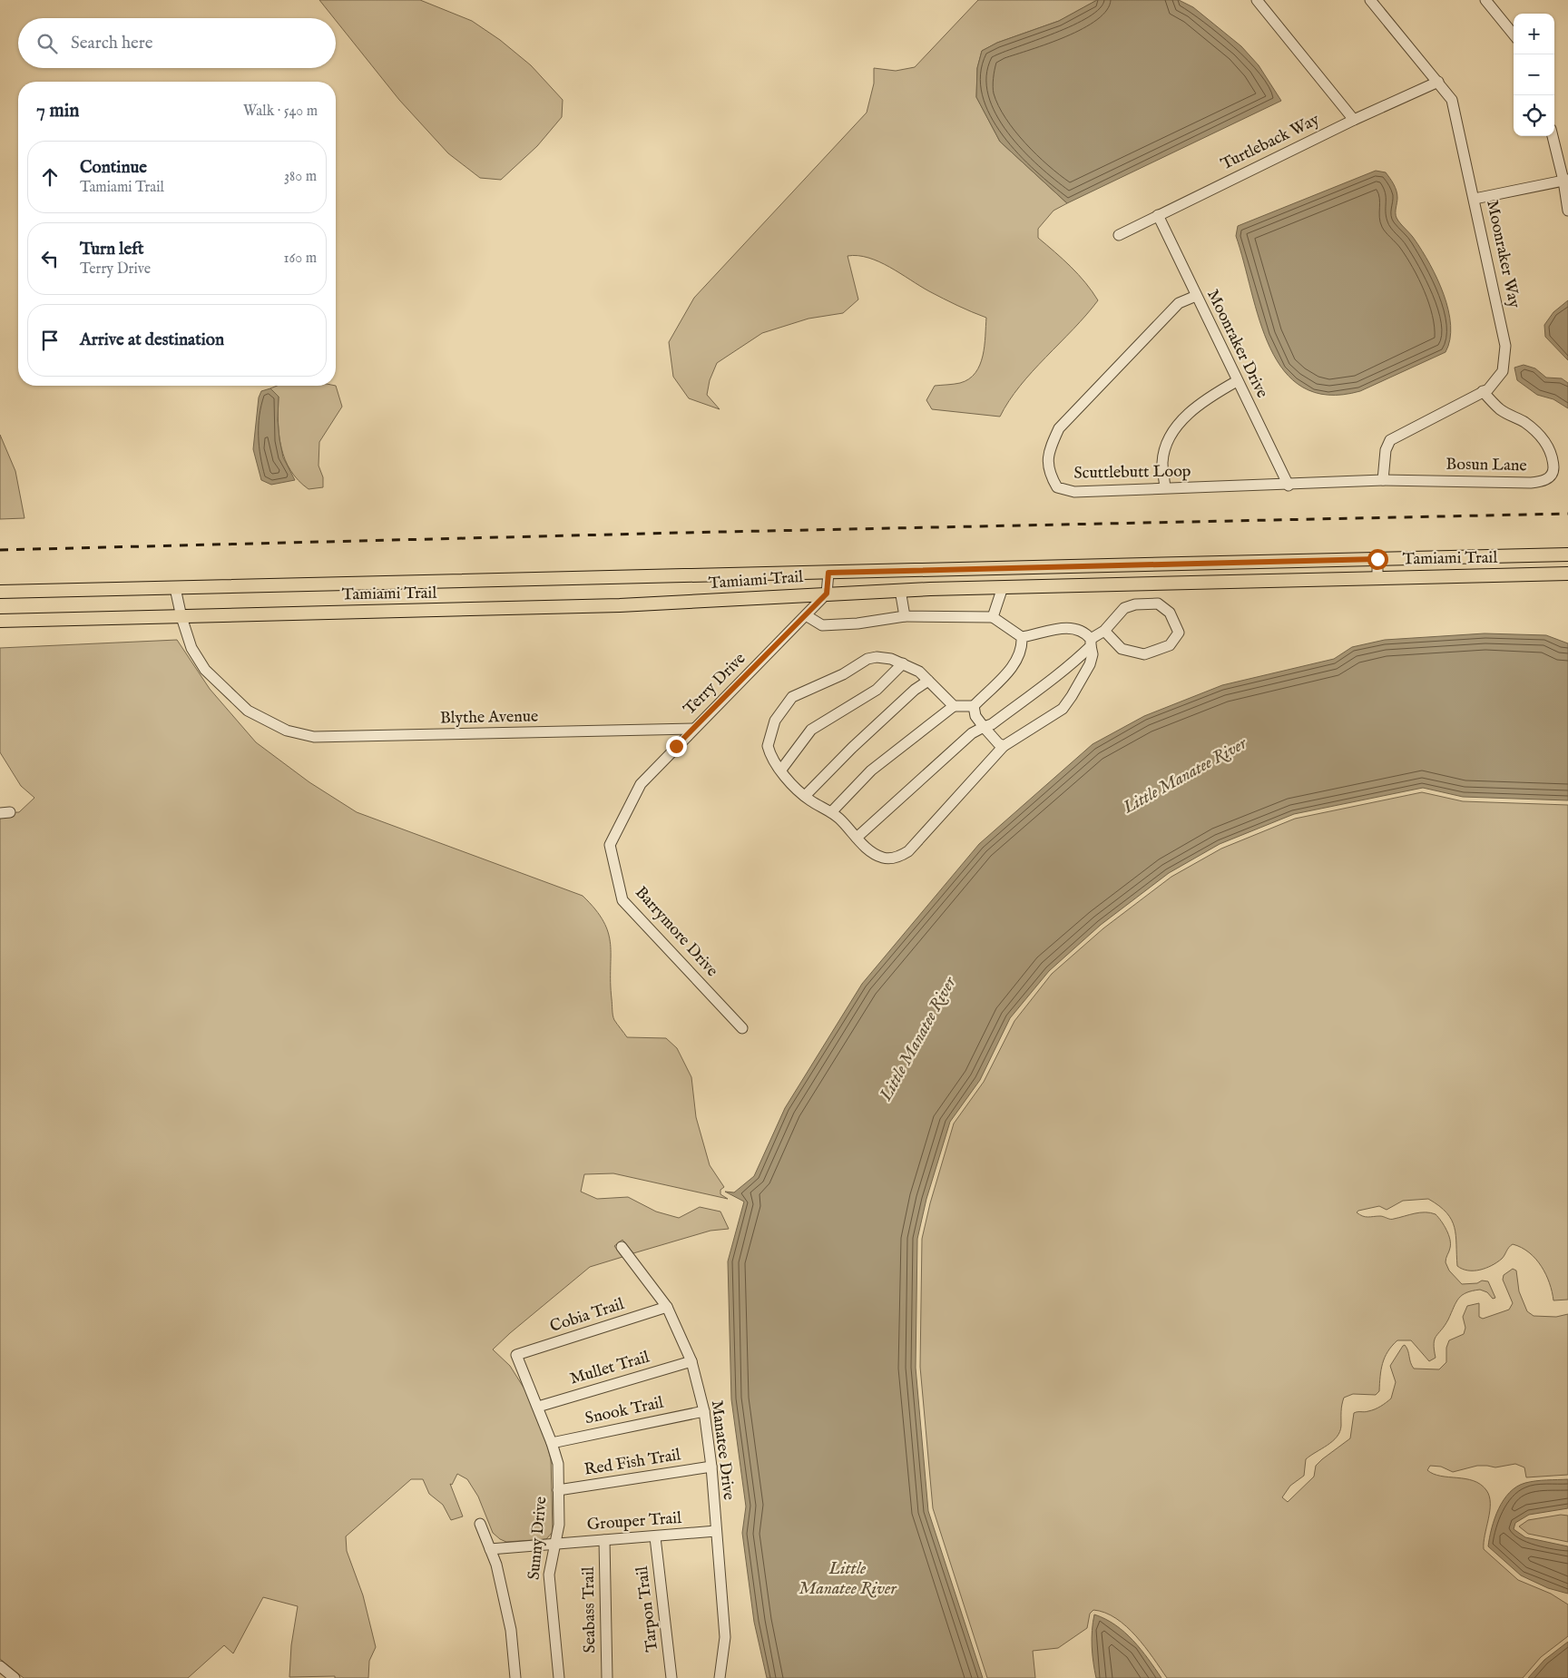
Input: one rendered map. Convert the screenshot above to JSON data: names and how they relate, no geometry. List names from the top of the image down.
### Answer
{
  "streets": {
    "main road": ["Tamiami Trail"],
    "street": [
      "Turtleback Way",
      "Moonraker Way",
      "Moonraker Drive",
      "Bosun Lane",
      "Scuttlebutt Loop",
      "Terry Drive",
      "Blythe Avenue",
      "Barrymore Drive",
      "Cobia Trail",
      "Mullet Trail",
      "Snook Trail",
      "Manatee Drive",
      "Red Fish Trail",
      "Grouper Trail",
      "Sunny Drive",
      "Tarpon Trail",
      "Seabass Trail"
    ]
  },
  "crossings": [
    ["Turtleback Way", "Moonraker Way"],
    ["Turtleback Way", "Moonraker Drive"],
    ["Moonraker Way", "Bosun Lane"],
    ["Moonraker Way", "Scuttlebutt Loop"],
    ["Moonraker Drive", "Scuttlebutt Loop"],
    ["Bosun Lane", "Scuttlebutt Loop"],
    ["Tamiami Trail", "Terry Drive"],
    ["Tamiami Trail", "Blythe Avenue"],
    ["Terry Drive", "Blythe Avenue"],
    ["Terry Drive", "Barrymore Drive"],
    ["Cobia Trail", "Manatee Drive"],
    ["Cobia Trail", "Sunny Drive"],
    ["Mullet Trail", "Manatee Drive"],
    ["Mullet Trail", "Sunny Drive"],
    ["Snook Trail", "Manatee Drive"],
    ["Snook Trail", "Sunny Drive"],
    ["Manatee Drive", "Red Fish Trail"],
    ["Manatee Drive", "Grouper Trail"],
    ["Red Fish Trail", "Sunny Drive"],
    ["Grouper Trail", "Sunny Drive"],
    ["Grouper Trail", "Tarpon Trail"],
    ["Grouper Trail", "Seabass Trail"]
  ],
  "water": ["Little Manatee River"],
  "page": {
    "map_buttons": ["+", "−"],
    "search": "Search here",
    "heading": ["7 min", "Walk · 540 m"],
    "list": [
      ["Continue", "Tamiami Trail", "380 m"],
      ["Turn left", "Terry Drive", "160 m"],
      "Arrive at destination"
    ]
  }
}
